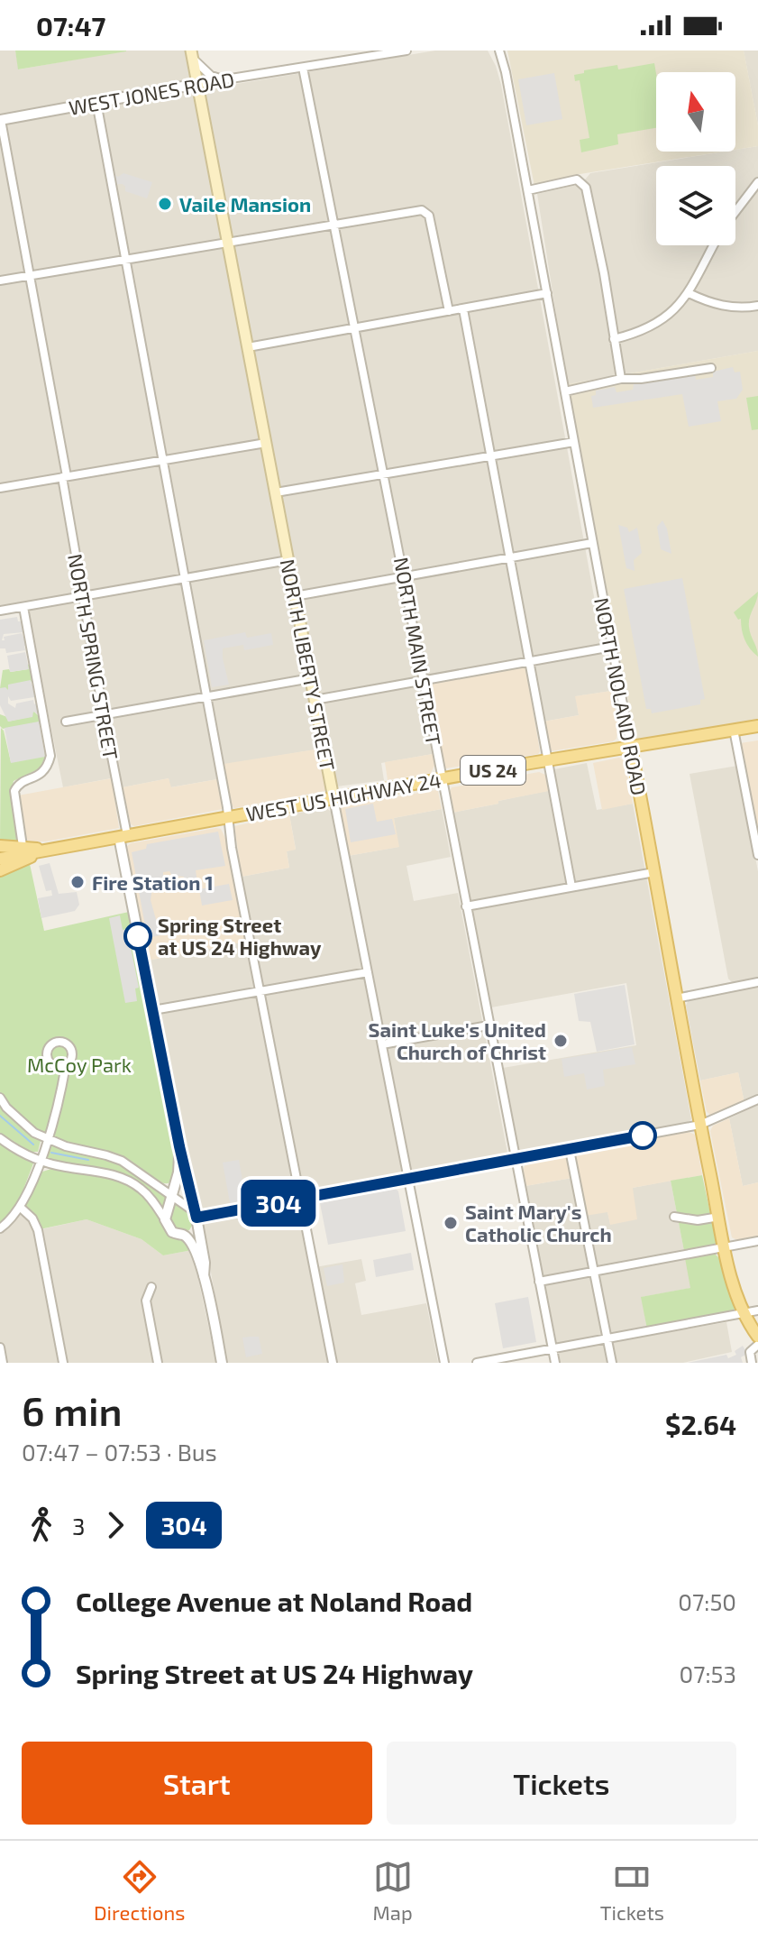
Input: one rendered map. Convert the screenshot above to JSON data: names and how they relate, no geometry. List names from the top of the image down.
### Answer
{
  "streets": {
    "main road": [
      "NORTH LIBERTY STREET",
      "NORTH NOLAND ROAD",
      "US 24",
      "WEST US HIGHWAY 24"
    ],
    "street": ["WEST JONES ROAD", "NORTH MAIN STREET", "NORTH SPRING STREET"]
  },
  "crossings": [
    ["WEST JONES ROAD", "NORTH MAIN STREET"],
    ["WEST JONES ROAD", "NORTH SPRING STREET"],
    ["WEST JONES ROAD", "NORTH LIBERTY STREET"],
    ["NORTH MAIN STREET", "WEST US HIGHWAY 24"],
    ["NORTH SPRING STREET", "US 24"],
    ["NORTH LIBERTY STREET", "WEST US HIGHWAY 24"],
    ["NORTH NOLAND ROAD", "WEST US HIGHWAY 24"],
    ["US 24", "WEST US HIGHWAY 24"]
  ],
  "parks": ["McCoy Park"],
  "places": [
    "Vaile Mansion",
    "Fire Station 1",
    "Spring Street at US 24 Highway",
    "Saint Luke's United Church of Christ",
    "Saint Mary's Catholic Church"
  ],
  "lines": ["bus line 304"],
  "north": "top",
  "page": {
    "status": "07:47",
    "on_map": "304",
    "heading": ["6 min", "07:47 – 07:53 · Bus", "$2.64"],
    "legs": ["3", "304"],
    "list": [
      {
        "name": "College Avenue at Noland Road",
        "value": "07:50"
      },
      {
        "name": "Spring Street at US 24 Highway",
        "value": "07:53"
      }
    ],
    "buttons": ["Start", "Tickets"],
    "tabs": ["Directions", "Map", "Tickets"]
  }
}
